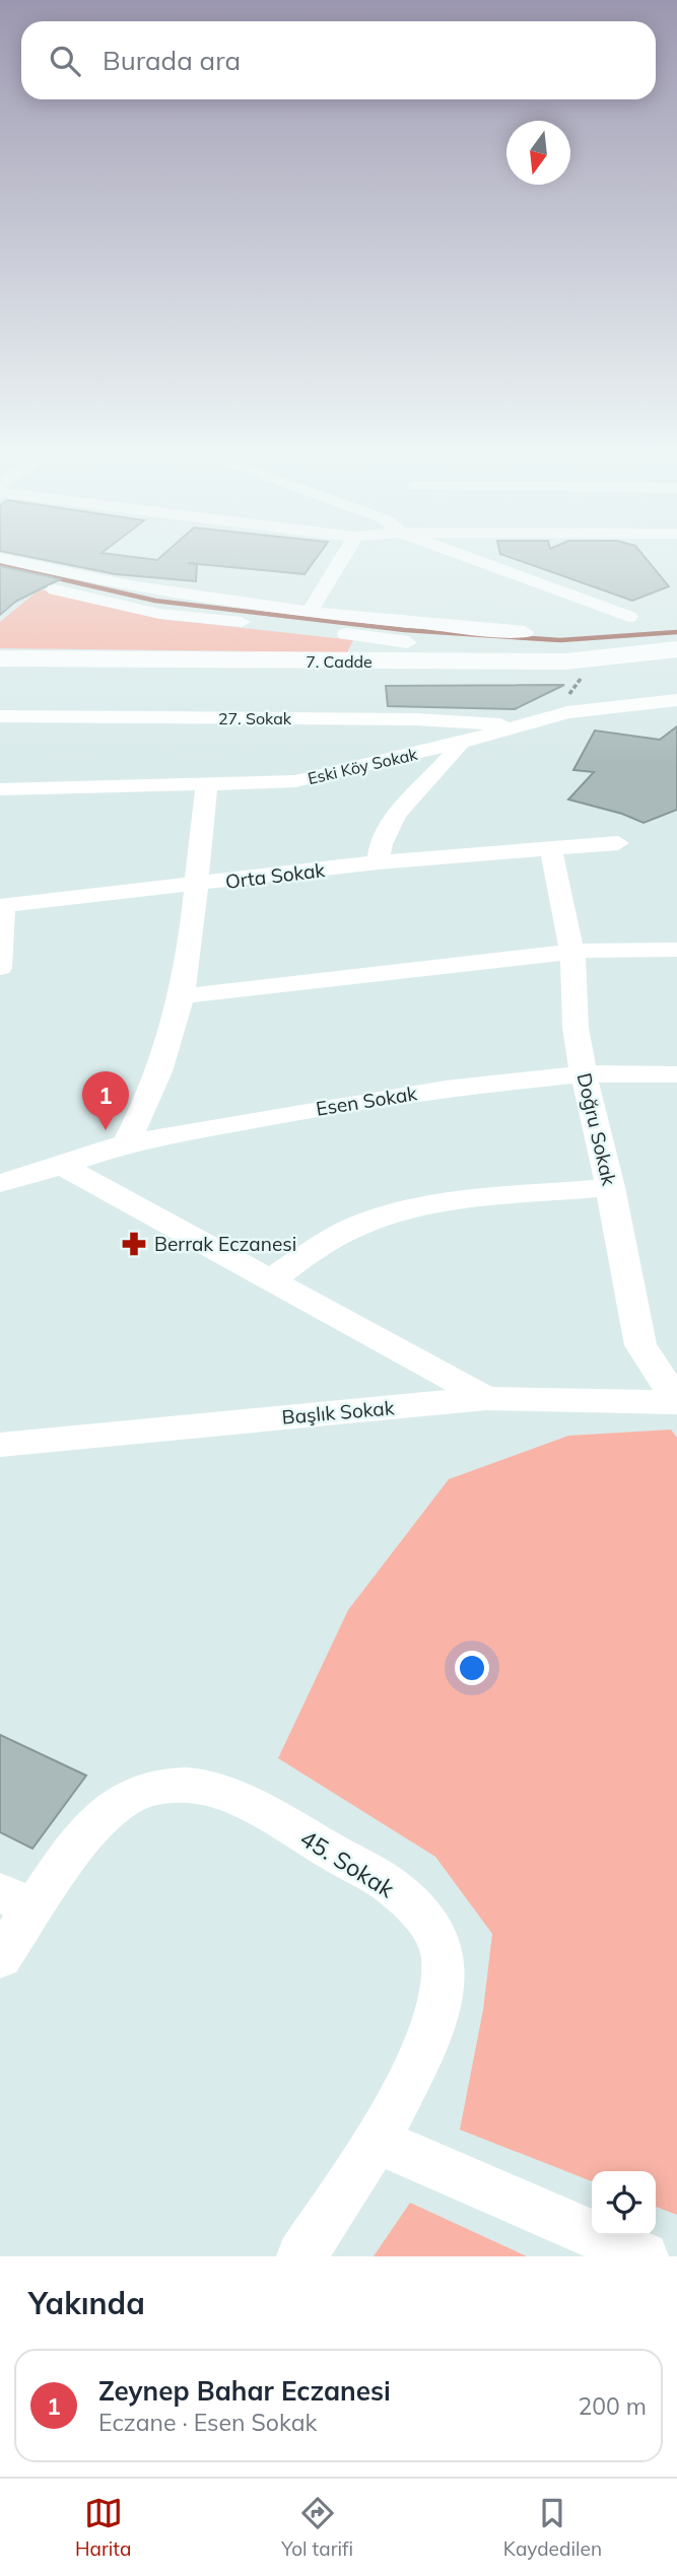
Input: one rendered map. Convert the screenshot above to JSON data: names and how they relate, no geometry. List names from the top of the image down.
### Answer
{
  "streets": {
    "main road": ["7. Cadde"],
    "street": [
      "27. Sokak",
      "Eski Köy Sokak",
      "Orta Sokak",
      "Esen Sokak",
      "Doğru Sokak",
      "Başlık Sokak",
      "45. Sokak"
    ]
  },
  "crossings": [
    ["27. Sokak", "Eski Köy Sokak"],
    ["Orta Sokak", "Doğru Sokak"],
    ["Esen Sokak", "Doğru Sokak"],
    ["Doğru Sokak", "Başlık Sokak"]
  ],
  "places": {
    "pharmacy": ["Berrak Eczanesi"]
  },
  "north": "bottom",
  "page": {
    "search": "Burada ara",
    "pins": "1",
    "heading": "Yakında",
    "list": [
      {
        "mark": "1",
        "name": "Zeynep Bahar Eczanesi",
        "note": "Eczane · Esen Sokak",
        "value": "200 m"
      }
    ],
    "nav": ["Harita", "Yol tarifi", "Kaydedilen"]
  }
}
